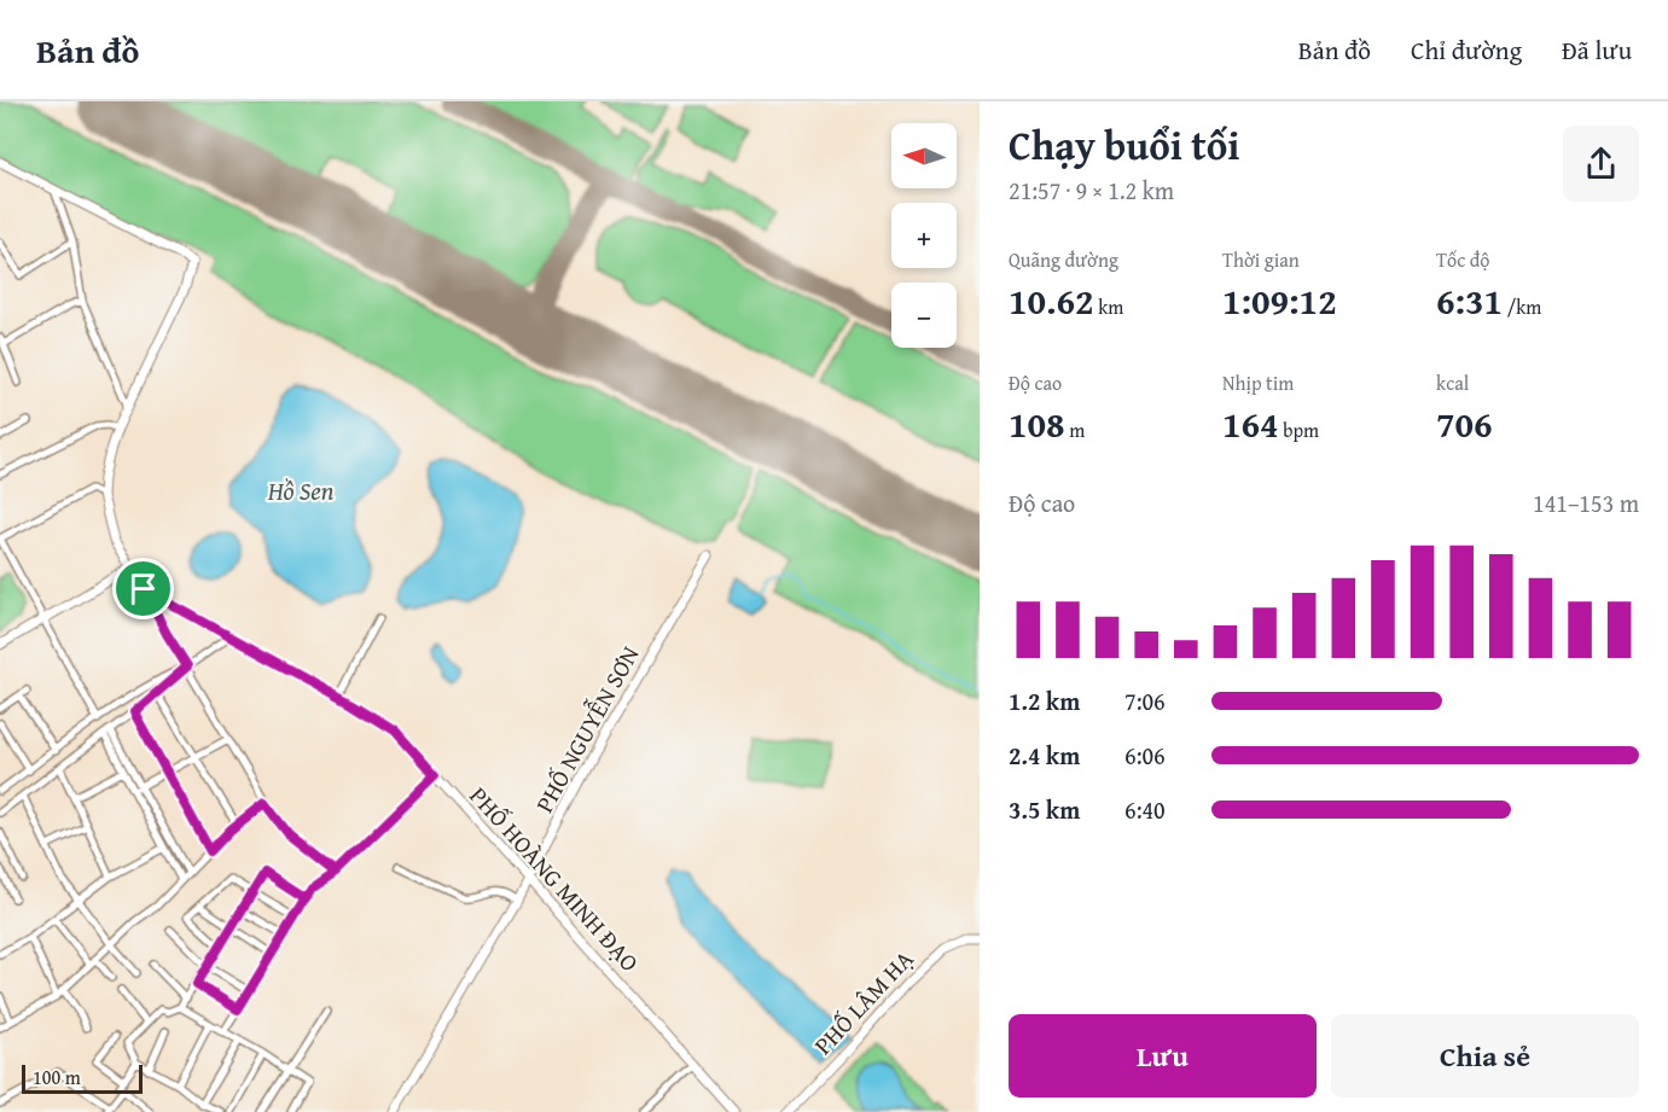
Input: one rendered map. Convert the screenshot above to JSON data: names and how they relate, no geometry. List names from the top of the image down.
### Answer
{
  "streets": {
    "street": ["PHỐ NGUYỄN SƠN", "PHỐ HOÀNG MINH ĐẠO", "PHỐ LÂM HẠ"]
  },
  "crossings": [
    ["PHỐ NGUYỄN SƠN", "PHỐ HOÀNG MINH ĐẠO"]
  ],
  "water": ["Hồ Sen"],
  "scale_bar": "100 m",
  "north": "left",
  "page": {
    "header": "Bản đồ",
    "nav": ["Bản đồ", "Chỉ đường", "Đã lưu"],
    "heading": ["Chạy buổi tối", "21:57 · 9 × 1.2 km"],
    "map_buttons": ["+", "−"],
    "stats": [
      ["Quãng đường", "10.62 km"],
      ["Thời gian", "1:09:12"],
      ["Tốc độ", "6:31 /km"],
      ["Độ cao", "108 m"],
      ["Nhịp tim", "164 bpm"],
      ["kcal", "706"]
    ],
    "chart": ["Độ cao", "141–153 m"],
    "list": [
      {
        "name": "1.2 km",
        "note": "7:06"
      },
      {
        "name": "2.4 km",
        "note": "6:06"
      },
      {
        "name": "3.5 km",
        "note": "6:40"
      }
    ],
    "buttons": ["Lưu", "Chia sẻ"],
    "scale": "100 m"
  }
}
